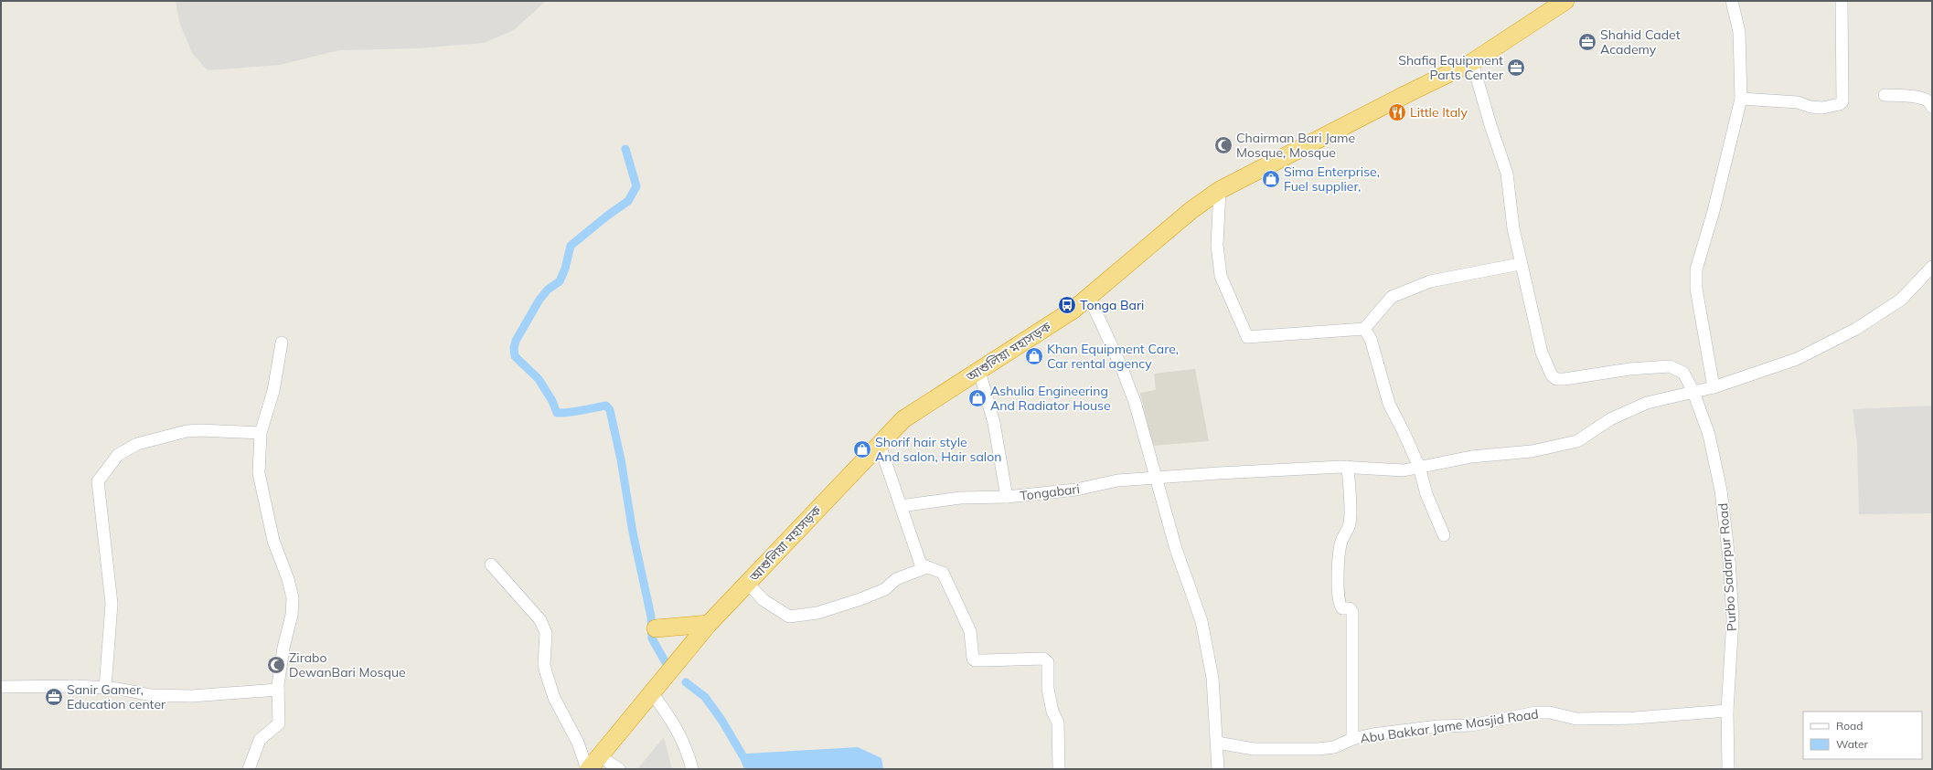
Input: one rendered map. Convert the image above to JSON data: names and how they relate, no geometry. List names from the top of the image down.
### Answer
{
  "streets": {
    "highway": ["আশুলিয়া মহাসড়ক"],
    "street": ["Tongabari", "Purbo Sadarpur Road", "Abu Bakkar Jame Masjid Road"]
  },
  "crossings": [
    ["আশুলিয়া মহাসড়ক", "Tongabari"],
    ["Tongabari", "Purbo Sadarpur Road"],
    ["Purbo Sadarpur Road", "Abu Bakkar Jame Masjid Road"]
  ],
  "places": {
    "office": ["Shahid Cadet Academy", "Shafiq Equipment Parts Center", "Sanir Gamer, Education center"],
    "restaurant": ["Little Italy"],
    "mosque": ["Chairman Bari Jame Mosque, Mosque", "Zirabo DewanBari Mosque"],
    "shop": [
      "Sima Enterprise, Fuel supplier,",
      "Khan Equipment Care, Car rental agency",
      "Ashulia Engineering And Radiator House",
      "Shorif hair style And salon, Hair salon"
    ],
    "bus stop": ["Tonga Bari"]
  },
  "legend": ["Road", "Water"]
}
